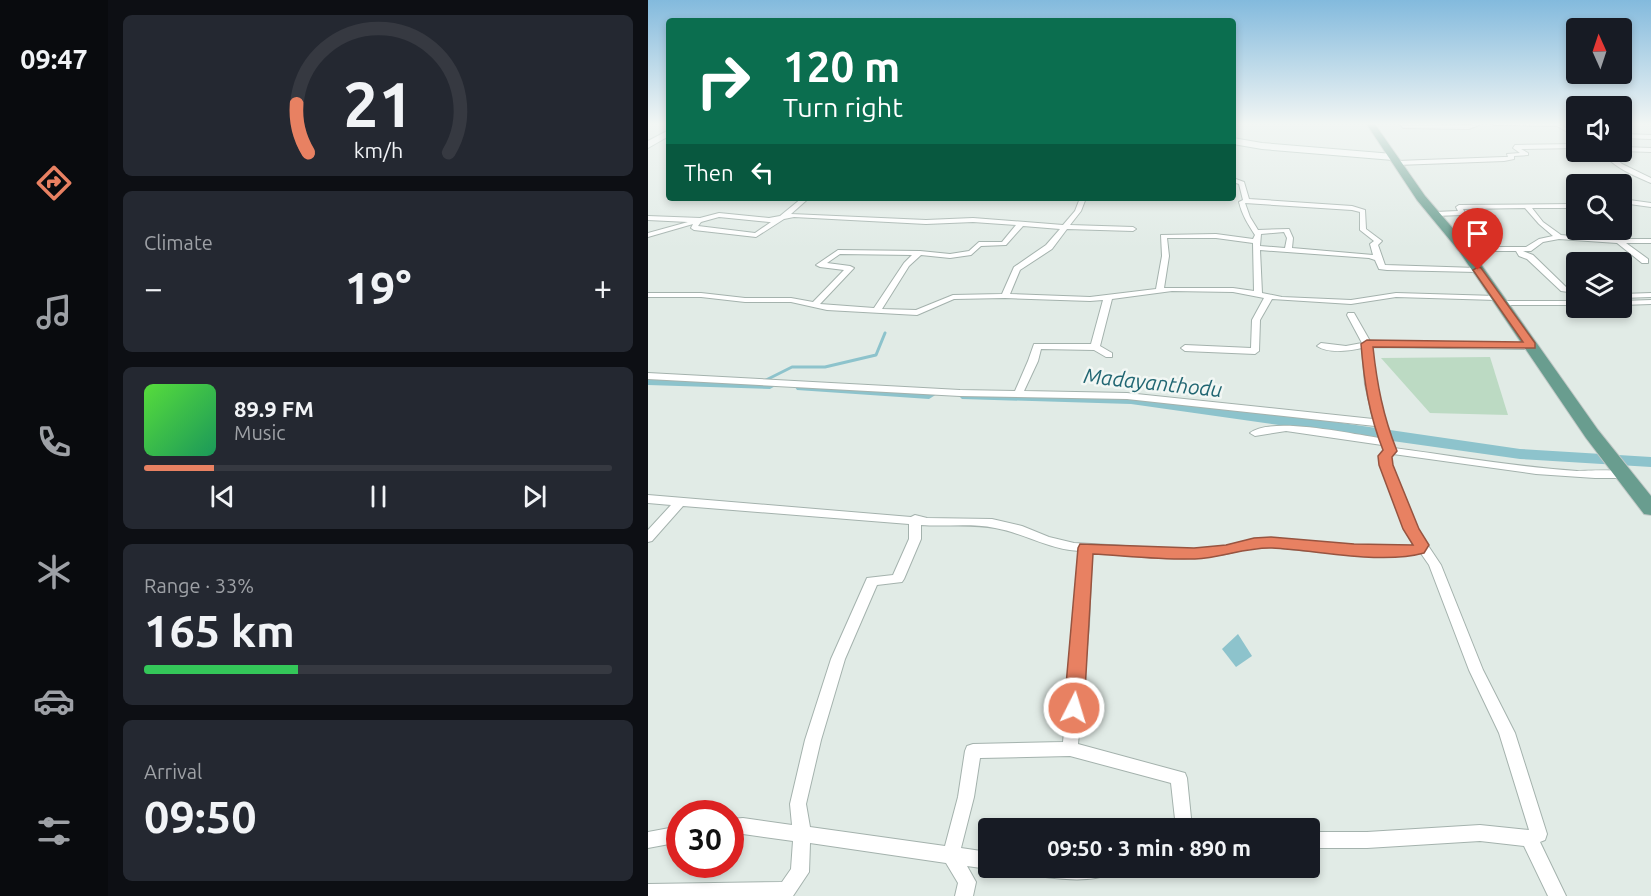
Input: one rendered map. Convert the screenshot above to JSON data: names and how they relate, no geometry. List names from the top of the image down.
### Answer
{
  "water": ["Madayanthodu"],
  "north": "top",
  "page": {
    "tabs": "09:47",
    "turn": ["120 m", "Turn right"],
    "then": "Then",
    "tile": [
      "Climate",
      ["Range · 33%", "165 km"],
      ["Arrival", "09:50"]
    ],
    "heat": ["−", "19°", "+"],
    "song": ["89.9 FM", "Music"],
    "limit": "30",
    "trip": "09:50 · 3 min · 890 m",
    "gauge": ["21", "km/h"]
  }
}
